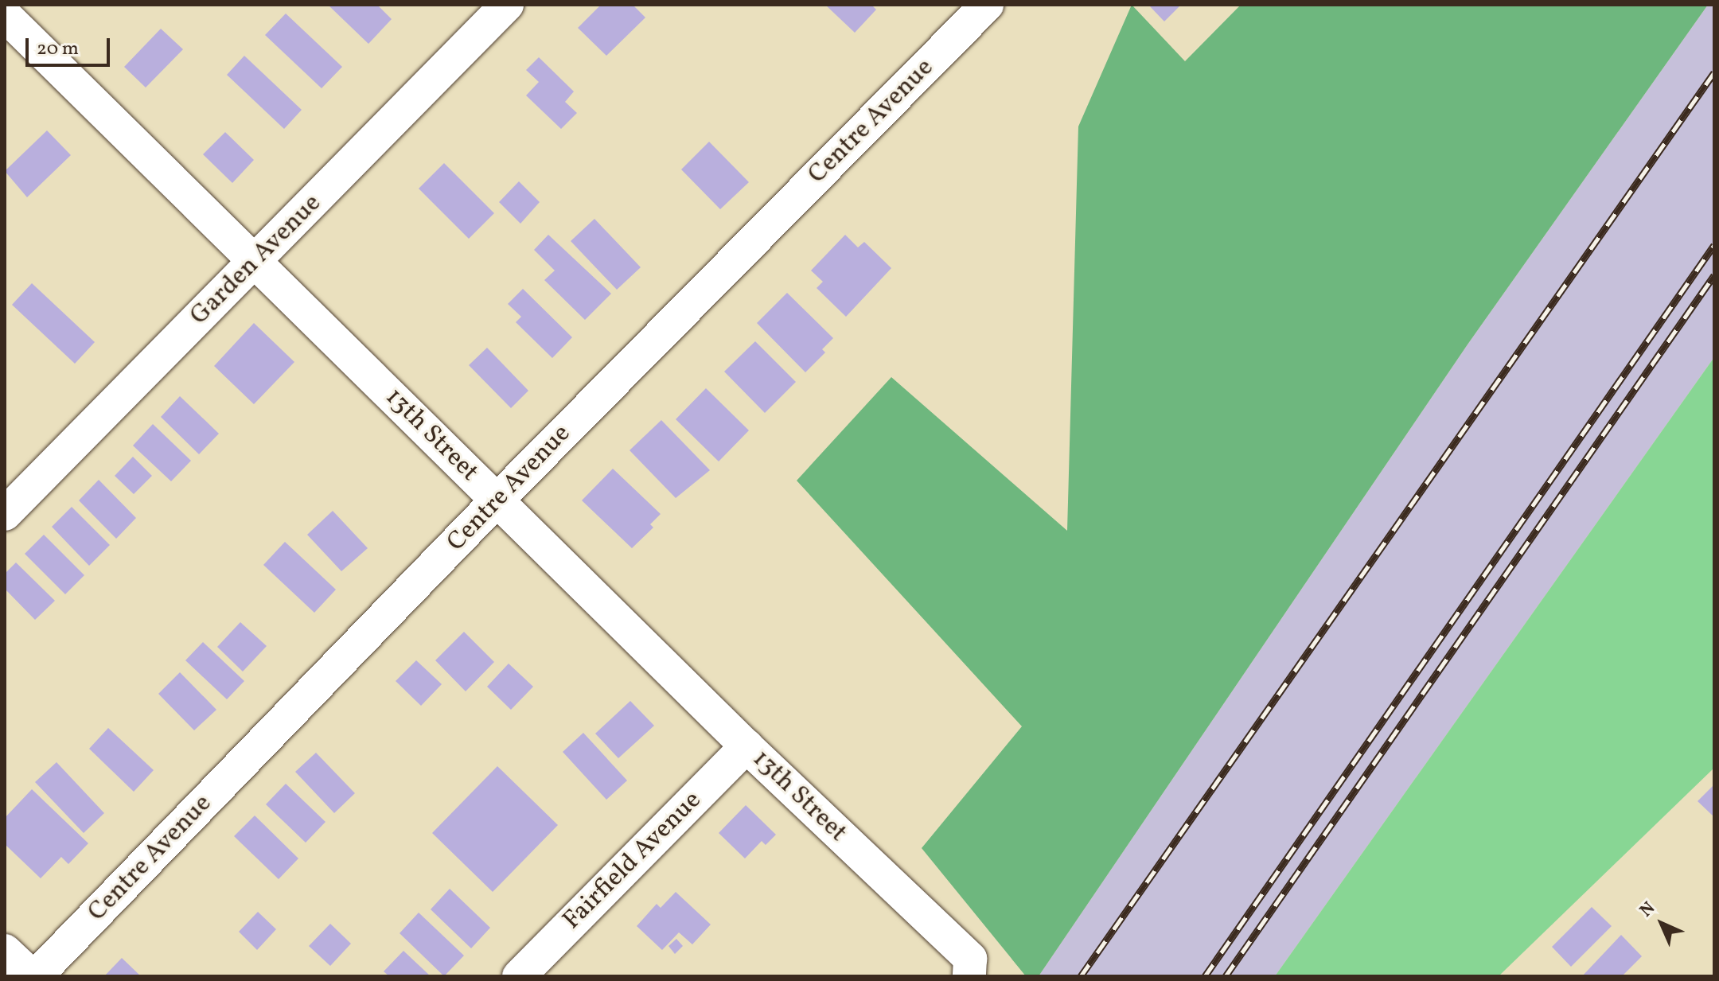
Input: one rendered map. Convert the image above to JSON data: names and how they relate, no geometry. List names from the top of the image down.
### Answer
{
  "streets": {
    "street": [
      "Centre Avenue",
      "Garden Avenue",
      "13th Street",
      "Fairfield Avenue"
    ]
  },
  "crossings": [
    ["Centre Avenue", "13th Street"],
    ["Garden Avenue", "13th Street"],
    ["13th Street", "Fairfield Avenue"]
  ],
  "scale_bar": "20 m",
  "north": "top left"
}
